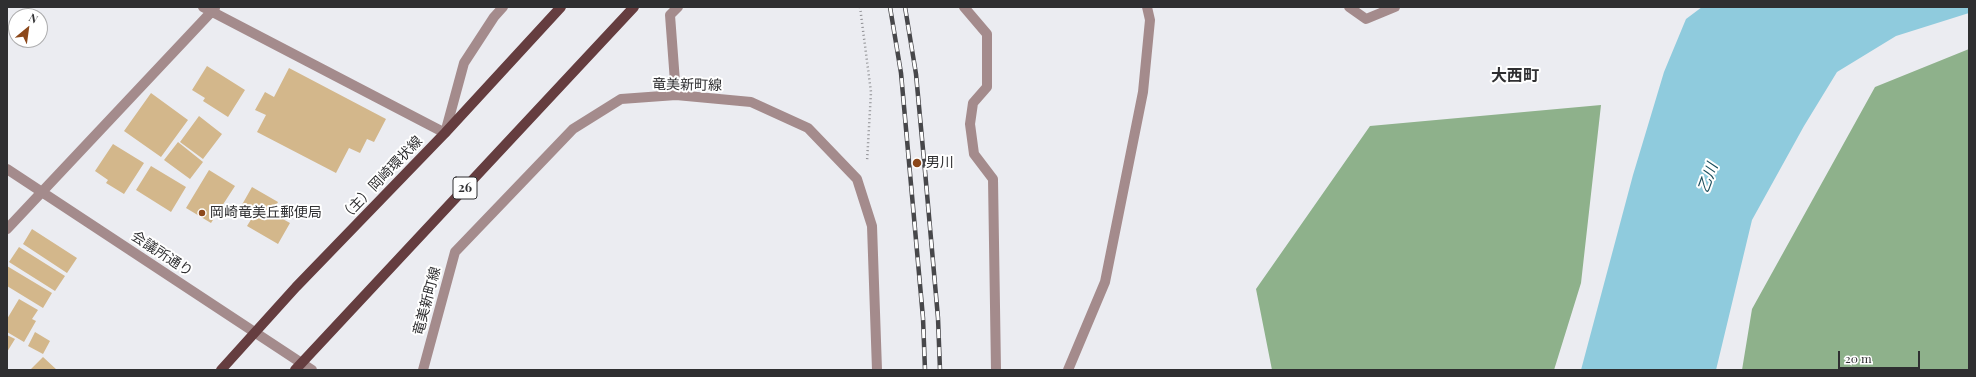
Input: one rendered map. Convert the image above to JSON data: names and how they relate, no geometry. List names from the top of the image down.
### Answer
{
  "streets": {
    "main road": ["（主）岡崎環状線", "26"],
    "street": ["竜美新町線", "会議所通り"]
  },
  "crossings": [
    ["（主）岡崎環状線", "会議所通り"],
    ["26", "会議所通り"]
  ],
  "districts": ["大西町"],
  "water": ["乙川"],
  "places": ["男川", "岡崎竜美丘郵便局"],
  "scale_bar": "20 m",
  "north": "top right"
}
